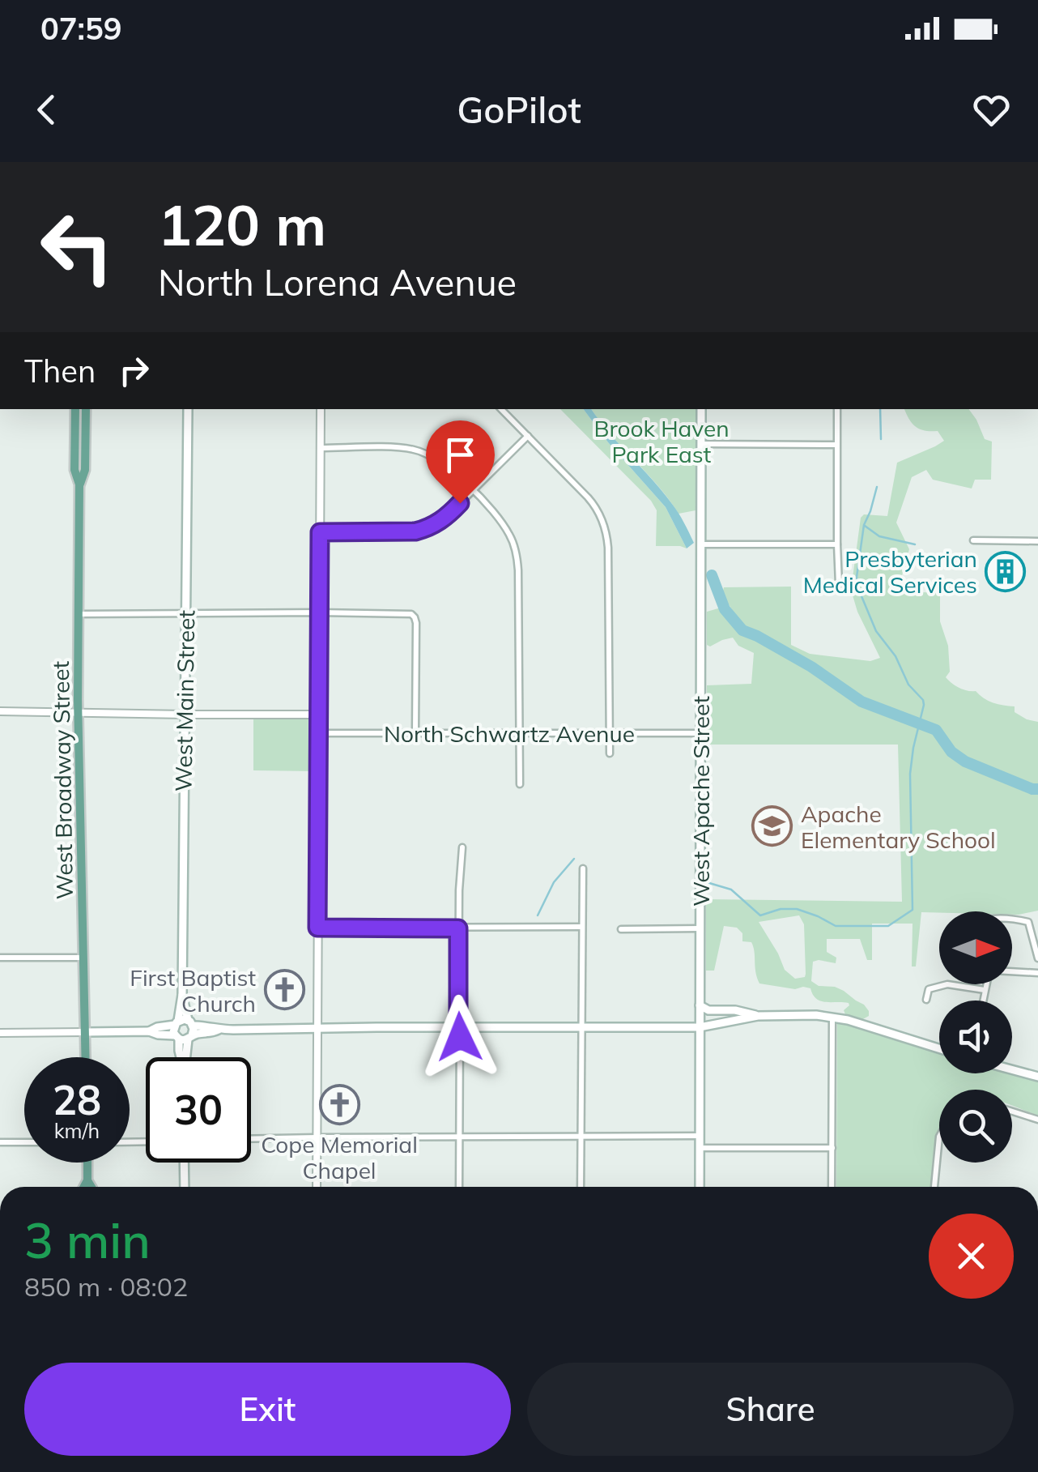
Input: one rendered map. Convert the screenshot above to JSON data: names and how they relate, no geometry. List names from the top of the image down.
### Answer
{
  "streets": {
    "main road": ["West Main Street", "West Broadway Street", "West Apache Street"],
    "street": ["North Schwartz Avenue"]
  },
  "crossings": [
    ["North Schwartz Avenue", "West Apache Street"]
  ],
  "parks": ["Brook Haven Park East"],
  "places": {
    "building": ["Presbyterian Medical Services"],
    "school or university": ["Apache Elementary School"],
    "church": ["First Baptist Church", "Cope Memorial Chapel"]
  },
  "north": "right",
  "page": {
    "status": "07:59",
    "header": "GoPilot",
    "turn": ["120 m", "North Lorena Avenue"],
    "then": "Then",
    "speed": "28 km/h",
    "limit": "30",
    "heading": ["3 min", "850 m · 08:02"],
    "buttons": ["Exit", "Share"]
  }
}
